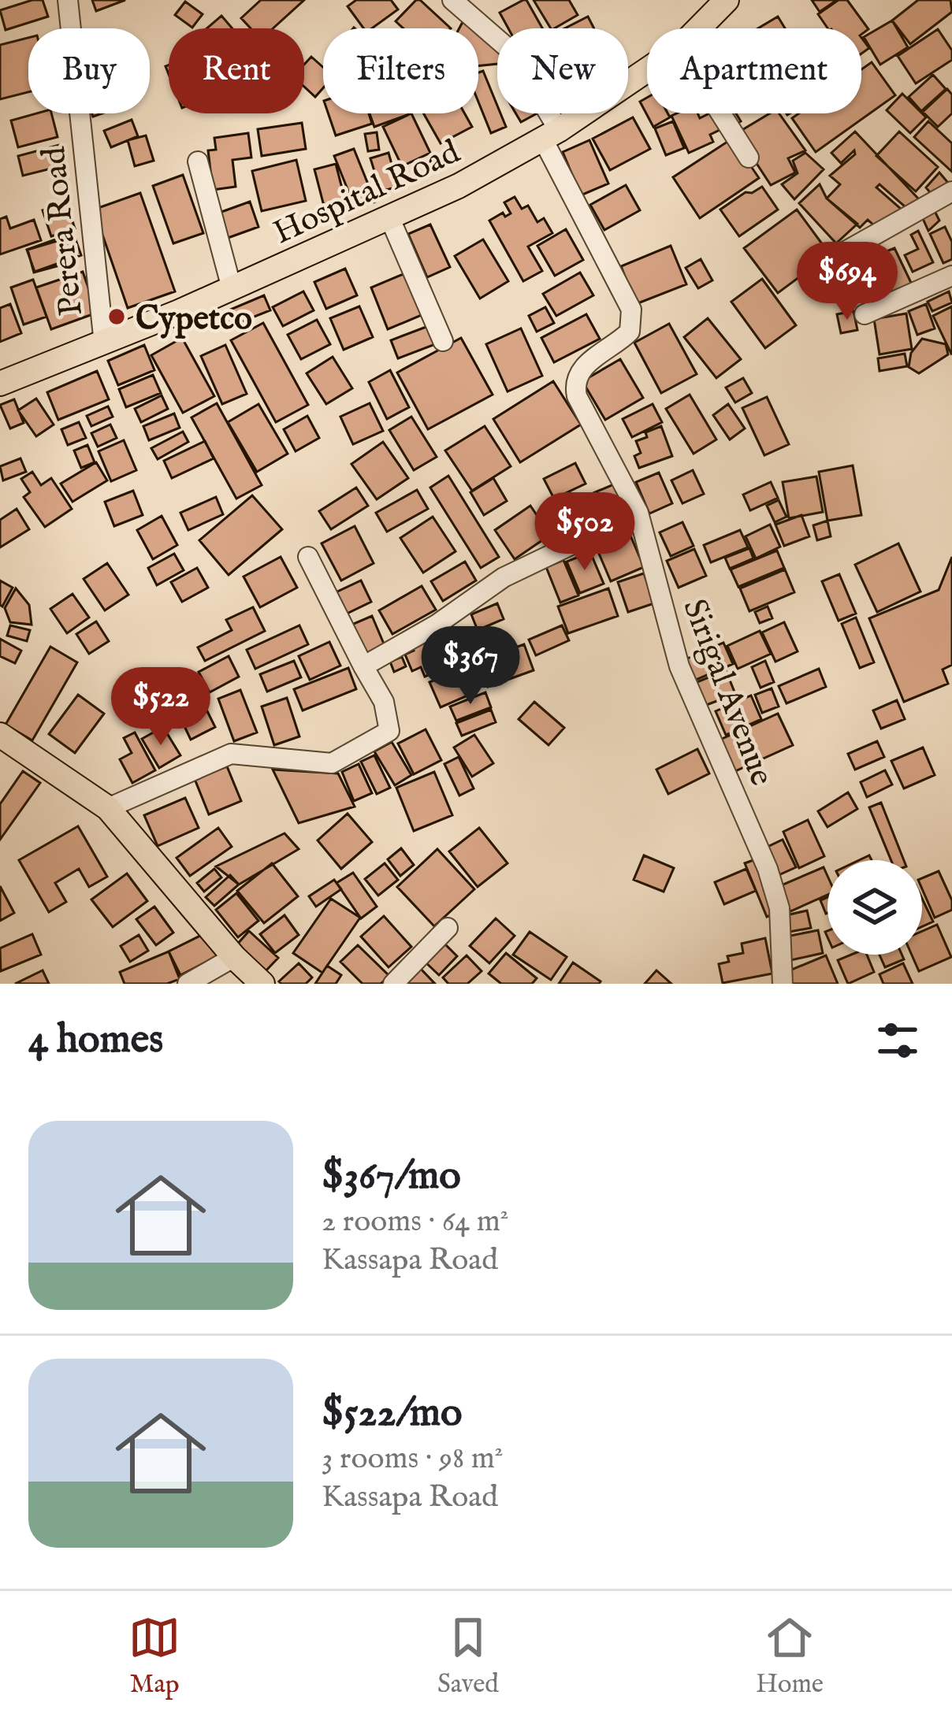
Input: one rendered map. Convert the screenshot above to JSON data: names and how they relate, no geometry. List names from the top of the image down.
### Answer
{
  "streets": {
    "main road": ["Hospital Road"],
    "street": ["Perera Road", "Sirigal Avenue"]
  },
  "crossings": [
    ["Hospital Road", "Perera Road"],
    ["Hospital Road", "Sirigal Avenue"]
  ],
  "places": ["Cypetco"],
  "page": {
    "chip": [
      "Buy",
      "Rent",
      "Filters",
      "New",
      "Apartment"
    ],
    "price": [
      "$694",
      "$502",
      "$367",
      "$522"
    ],
    "heading": "4 homes",
    "list": [
      {
        "name": "$367/mo",
        "note": "2 rooms · 64 m² · Kassapa Road"
      },
      {
        "name": "$522/mo",
        "note": "3 rooms · 98 m² · Kassapa Road"
      }
    ],
    "tabs": ["Map", "Saved", "Home"]
  }
}
